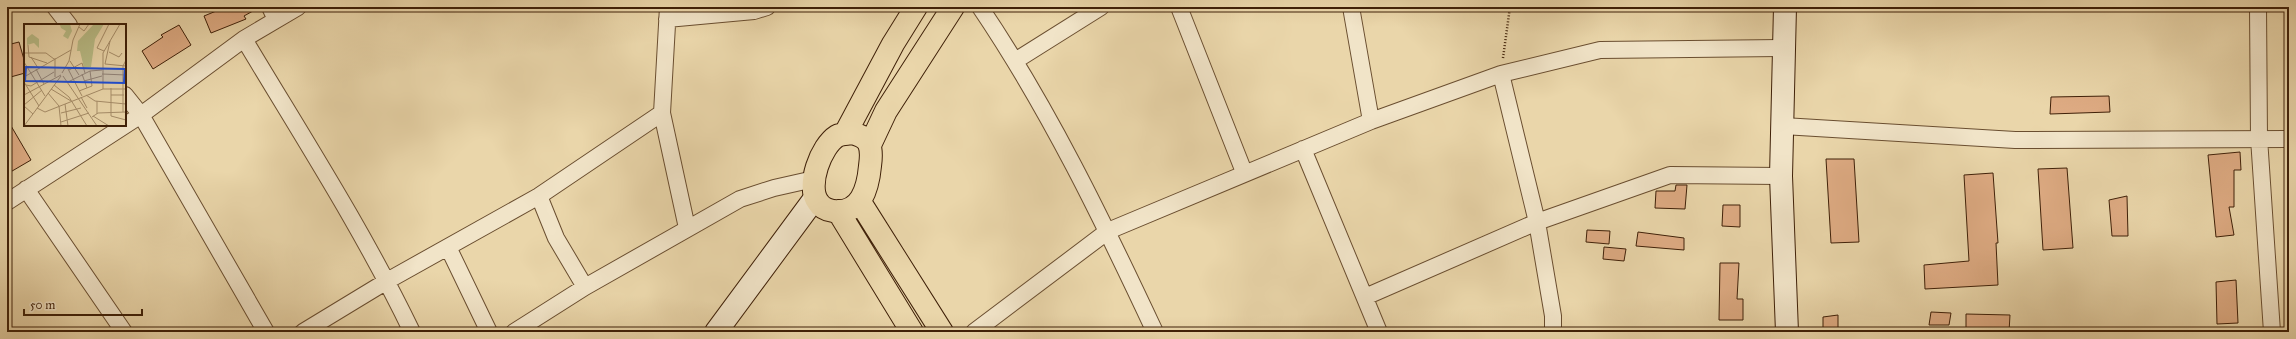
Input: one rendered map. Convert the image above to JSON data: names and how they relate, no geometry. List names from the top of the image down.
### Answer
{
  "scale_bar": "50 m"
}
